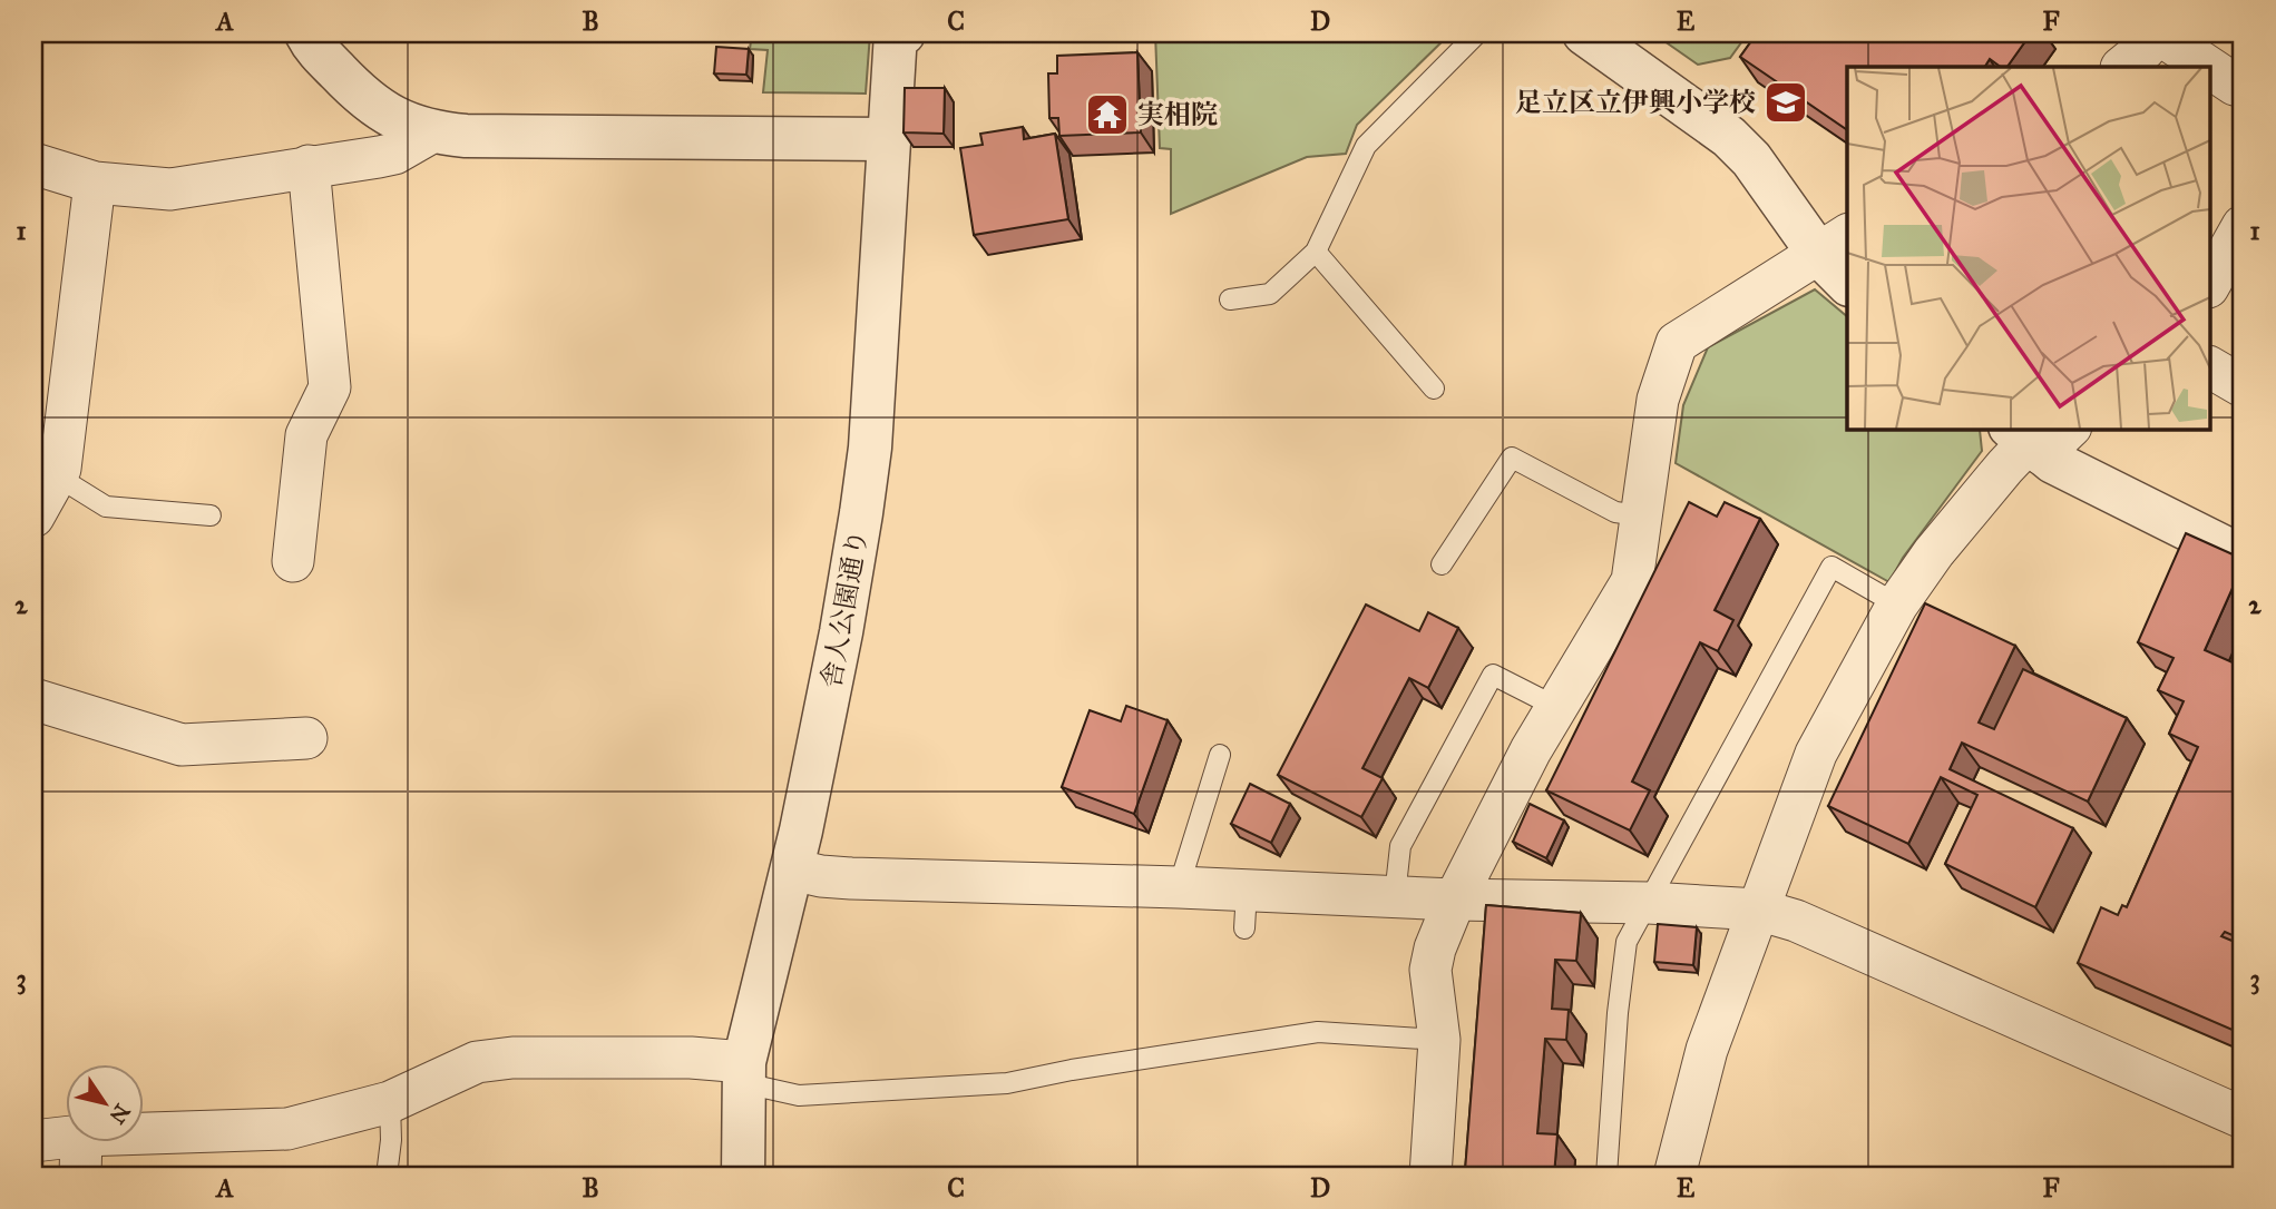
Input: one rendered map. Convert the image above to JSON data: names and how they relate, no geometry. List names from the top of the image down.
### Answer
{
  "streets": {
    "street": ["舎人公園通り"]
  },
  "places": {
    "school or university": ["足立区立伊興小学校"],
    "temple": ["実相院"]
  },
  "north": "bottom right",
  "grid": {
    "columns": [
      "A",
      "B",
      "C",
      "D",
      "E",
      "F"
    ],
    "rows": ["1", "2", "3"]
  }
}
